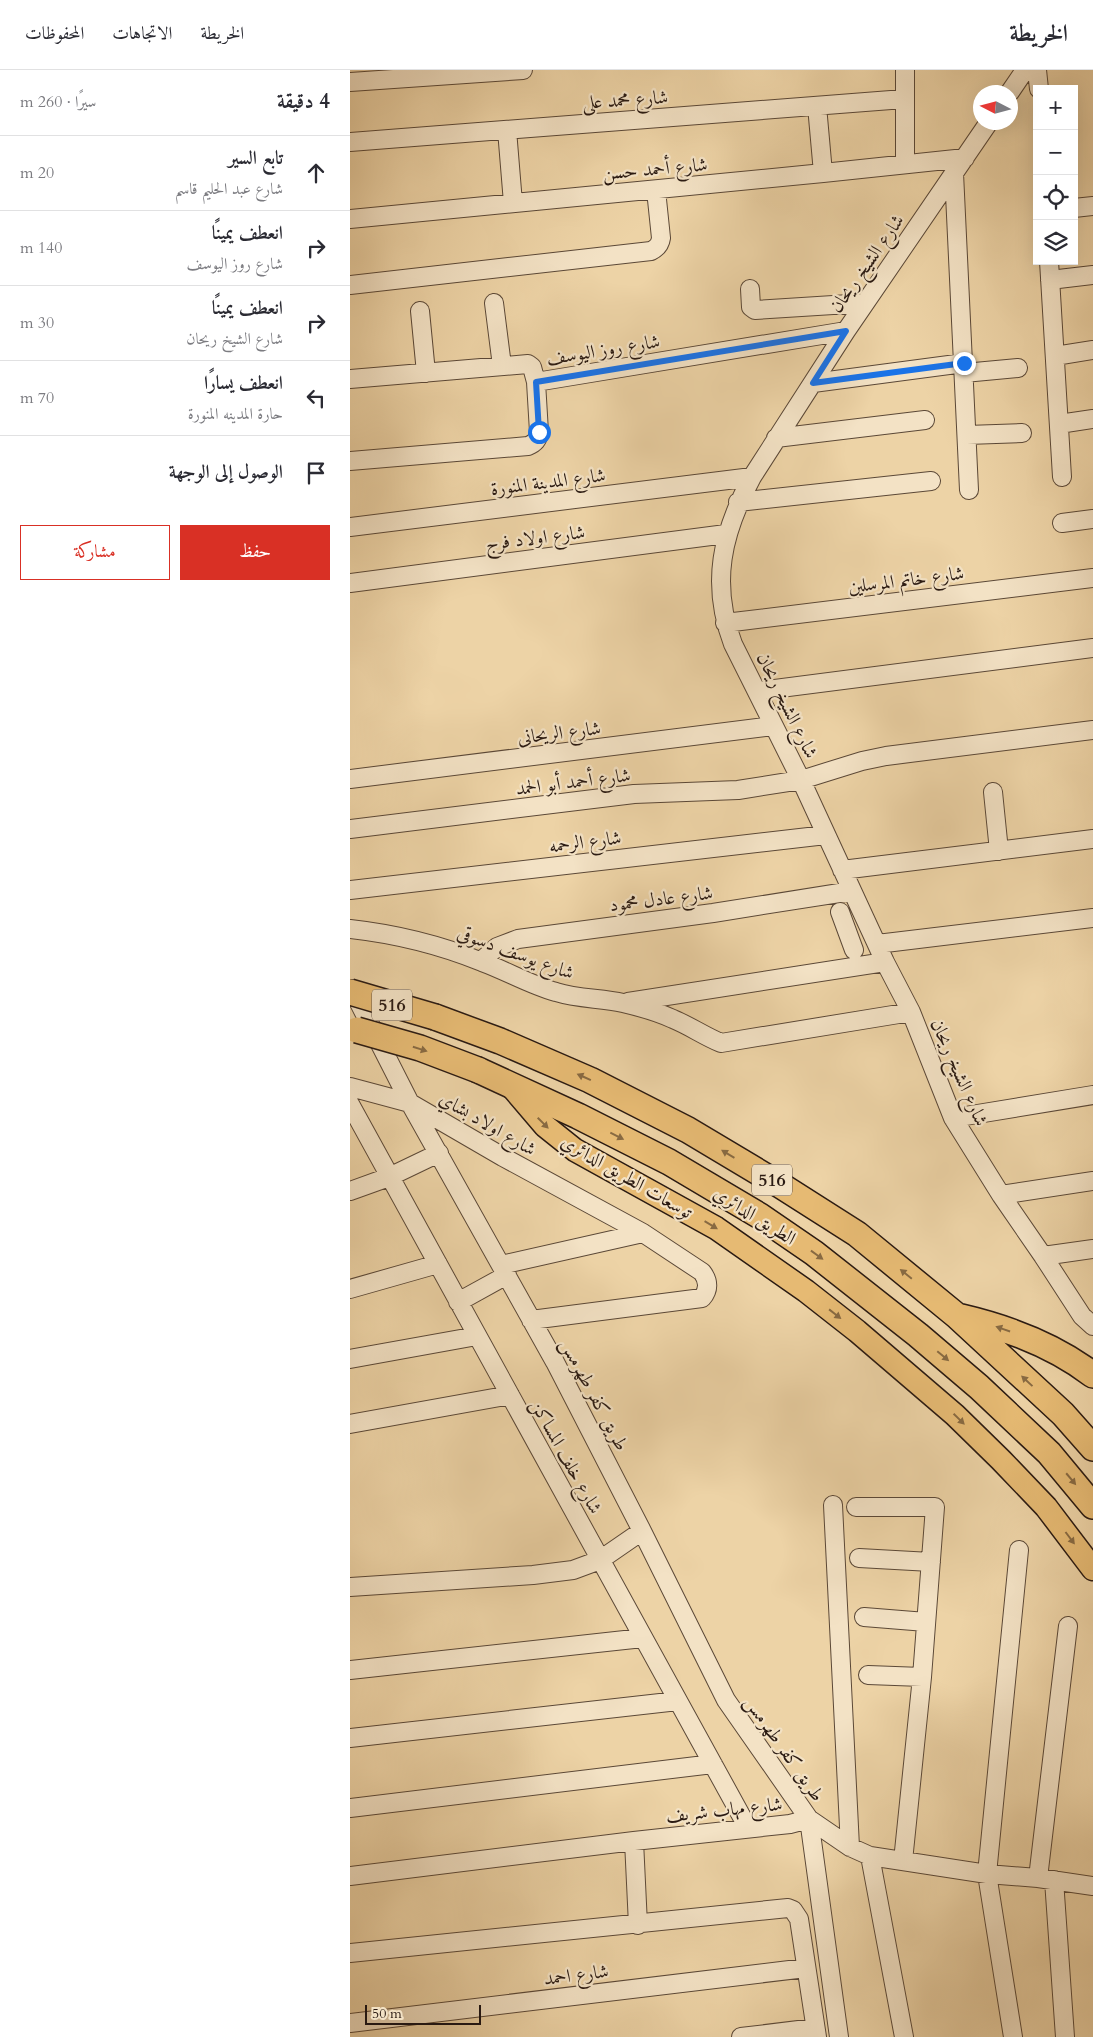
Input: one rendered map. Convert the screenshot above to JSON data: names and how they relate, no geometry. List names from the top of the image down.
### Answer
{
  "streets": {
    "highway": ["516", "الطريق الدائري"],
    "main road": ["توسعات الطريق الدائري"],
    "street": [
      "شارع محمد على",
      "شارع أحمد حسن",
      "شارع الشيخ ريحان",
      "شارع روز اليوسف",
      "شارع المدينة المنورة",
      "شارع اولاد فرج",
      "شارع خاتم المرسلين",
      "شارع الريحانى",
      "شارع أحمد أبو الحمد",
      "شارع الرحمه",
      "شارع عادل محمود",
      "شارع يوسف دسوقي",
      "شارع اولاد بشاي",
      "طريق كفر طهرمس",
      "شارع خلف المساكن",
      "شارع مهاب شريف",
      "شارع احمد"
    ]
  },
  "crossings": [
    ["شارع أحمد حسن", "شارع الشيخ ريحان"],
    ["شارع الشيخ ريحان", "شارع روز اليوسف"],
    ["شارع الشيخ ريحان", "شارع المدينة المنورة"],
    ["شارع الشيخ ريحان", "شارع اولاد فرج"],
    ["شارع الشيخ ريحان", "شارع خاتم المرسلين"],
    ["شارع الشيخ ريحان", "شارع الريحانى"],
    ["شارع الشيخ ريحان", "شارع أحمد أبو الحمد"],
    ["شارع الشيخ ريحان", "شارع الرحمه"],
    ["شارع الشيخ ريحان", "شارع عادل محمود"],
    ["شارع الشيخ ريحان", "شارع يوسف دسوقي"],
    ["شارع عادل محمود", "شارع يوسف دسوقي"],
    ["شارع اولاد بشاي", "طريق كفر طهرمس"],
    ["توسعات الطريق الدائري", "الطريق الدائري"],
    ["طريق كفر طهرمس", "شارع مهاب شريف"],
    ["شارع خلف المساكن", "شارع مهاب شريف"]
  ],
  "one_way": ["توسعات الطريق الدائري"],
  "scale_bar": "50 m",
  "north": "left",
  "page": {
    "header": "الخريطة",
    "nav": ["الخريطة", "الاتجاهات", "المحفوظات"],
    "heading": ["4 دقيقة", "سيرًا · 260 m"],
    "map_buttons": ["+", "−"],
    "list": [
      ["تابع السير", "شارع عبد الحليم قاسم", "20 m"],
      ["انعطف يمينًا", "شارع روز اليوسف", "140 m"],
      ["انعطف يمينًا", "شارع الشيخ ريحان", "30 m"],
      ["انعطف يسارًا", "حارة المدينه المنورة", "70 m"],
      "الوصول إلى الوجهة"
    ],
    "buttons": ["حفظ", "مشاركة"],
    "scale": "50 m"
  }
}
